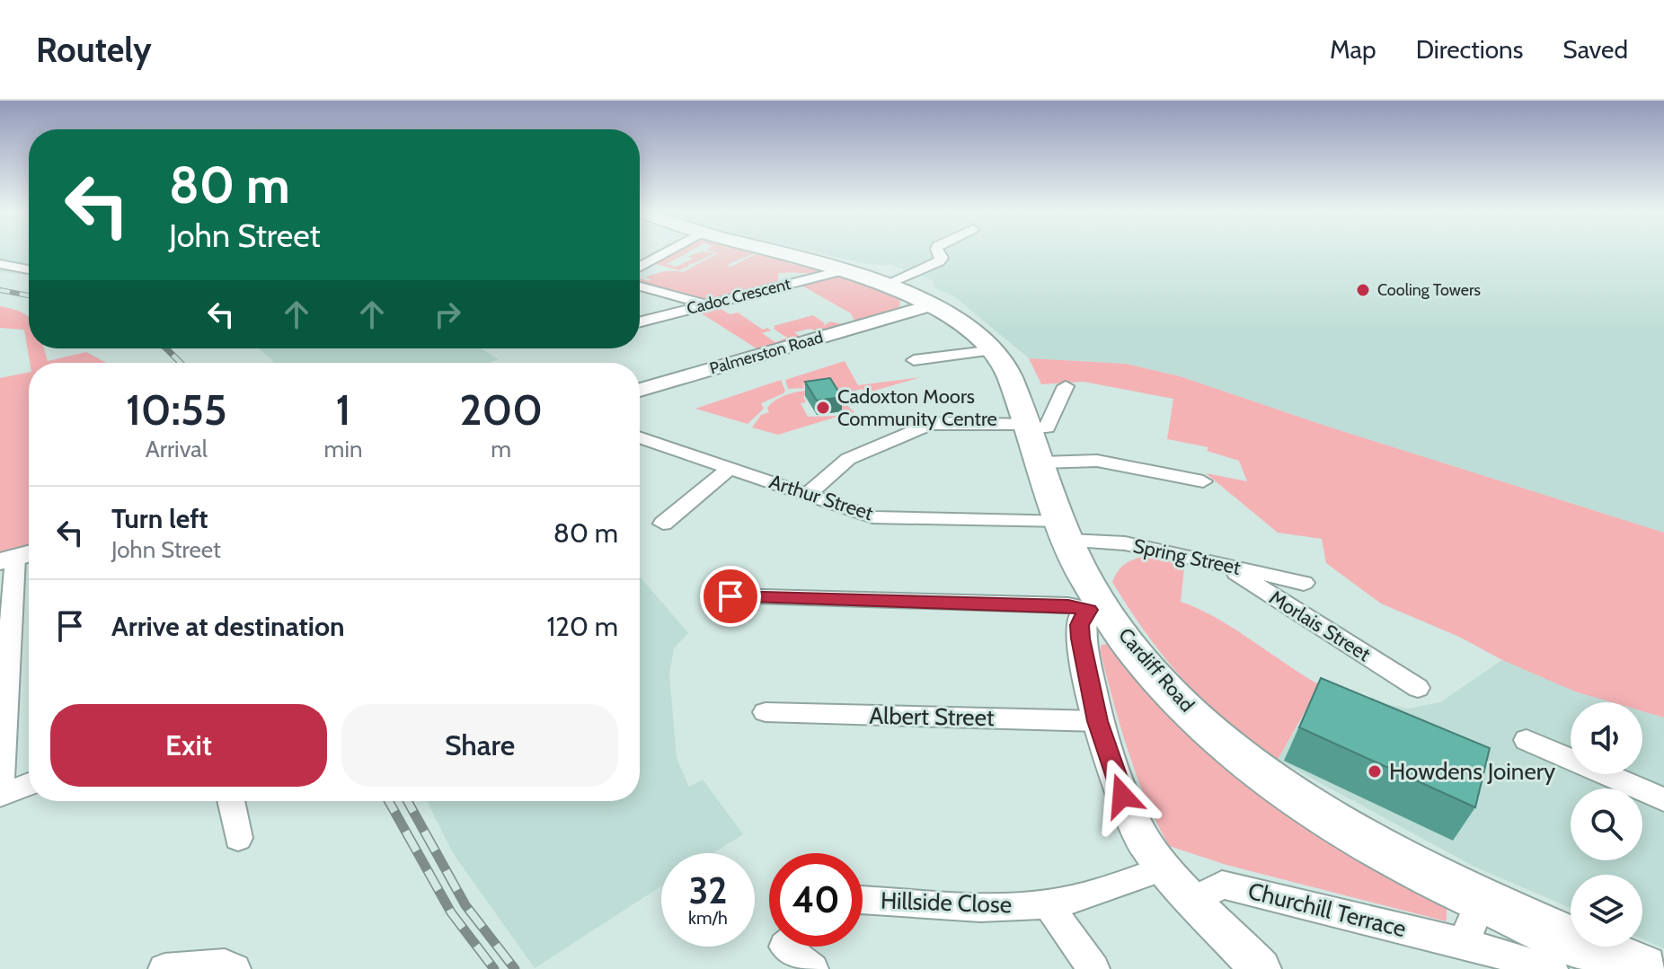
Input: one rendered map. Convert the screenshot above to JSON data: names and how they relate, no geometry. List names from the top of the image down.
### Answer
{
  "streets": {
    "main road": ["Cardiff Road"],
    "street": [
      "Cadoc Crescent",
      "Palmerston Road",
      "Arthur Street",
      "Spring Street",
      "Morlais Street",
      "Albert Street",
      "Hillside Close",
      "Churchill Terrace"
    ]
  },
  "crossings": [
    ["Cadoc Crescent", "Cardiff Road"],
    ["Palmerston Road", "Cardiff Road"],
    ["Arthur Street", "Spring Street"],
    ["Arthur Street", "Cardiff Road"],
    ["Spring Street", "Morlais Street"],
    ["Spring Street", "Cardiff Road"]
  ],
  "places": ["Cooling Towers", "Cadoxton Moors Community Centre", "Howdens Joinery"],
  "page": {
    "header": "Routely",
    "nav": ["Map", "Directions", "Saved"],
    "turn": ["80 m", "John Street"],
    "eta": [
      "10:55",
      "Arrival",
      "1",
      "min",
      "200",
      "m"
    ],
    "list": [
      {
        "name": "Turn left",
        "note": "John Street",
        "value": "80 m"
      },
      {
        "name": "Arrive at destination",
        "value": "120 m"
      }
    ],
    "buttons": ["Exit", "Share"],
    "speed": "32 km/h",
    "limit": "40"
  }
}
